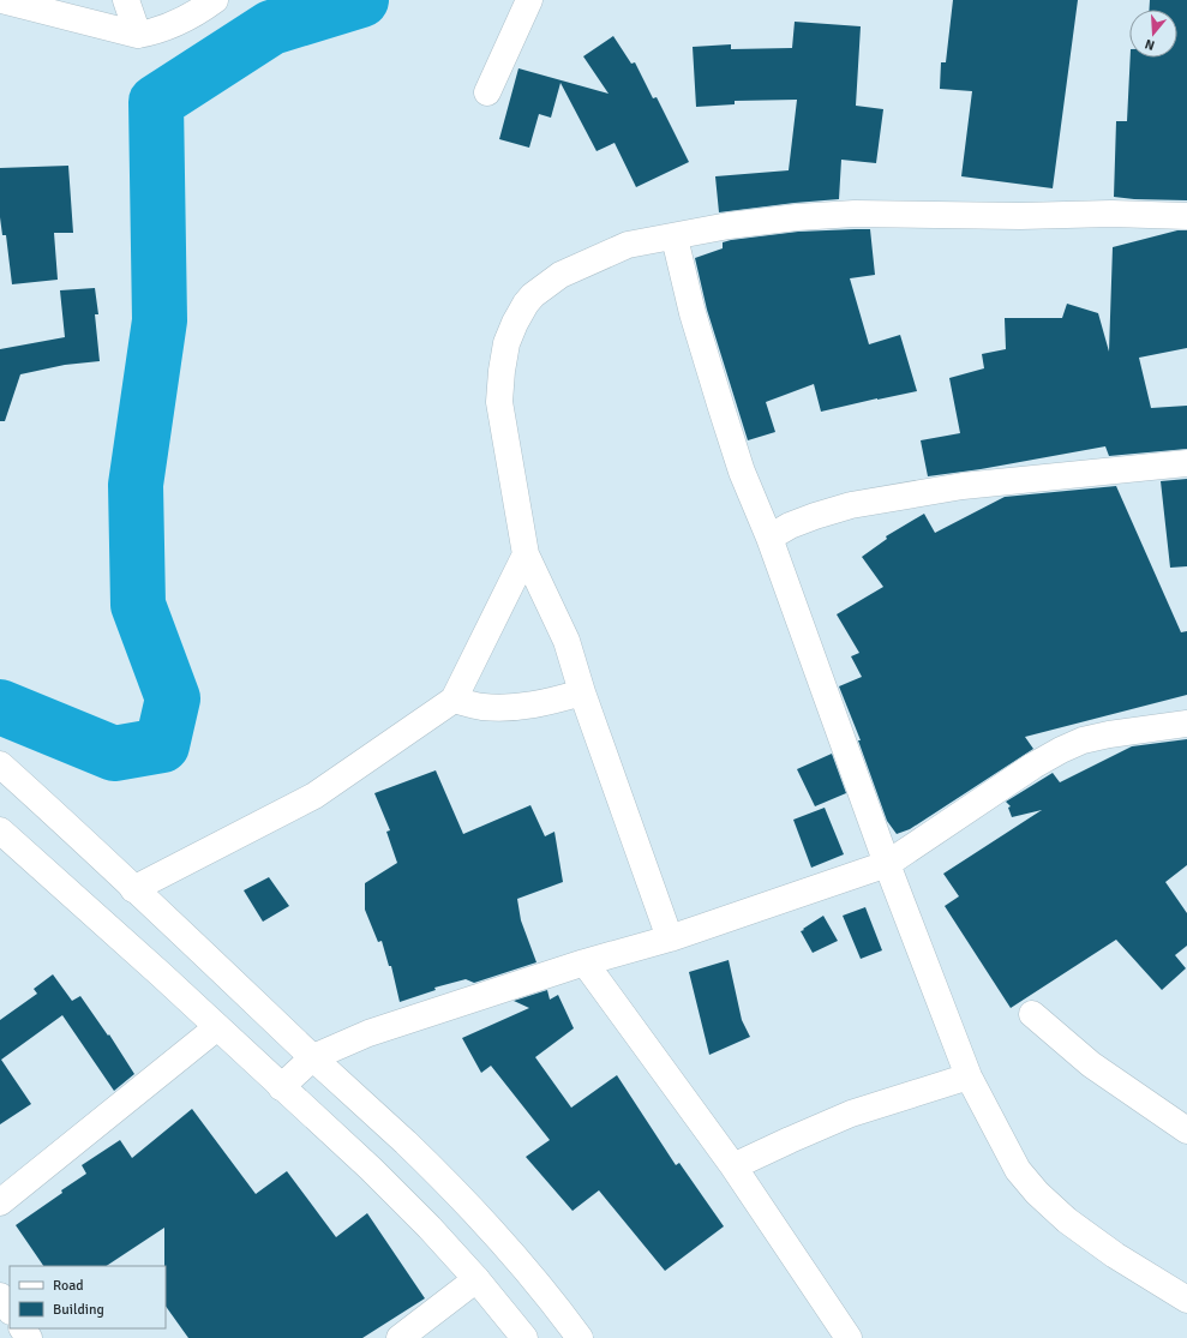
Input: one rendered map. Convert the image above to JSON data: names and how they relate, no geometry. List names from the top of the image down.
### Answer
{
  "legend": ["Road", "Building"],
  "north": "bottom"
}
